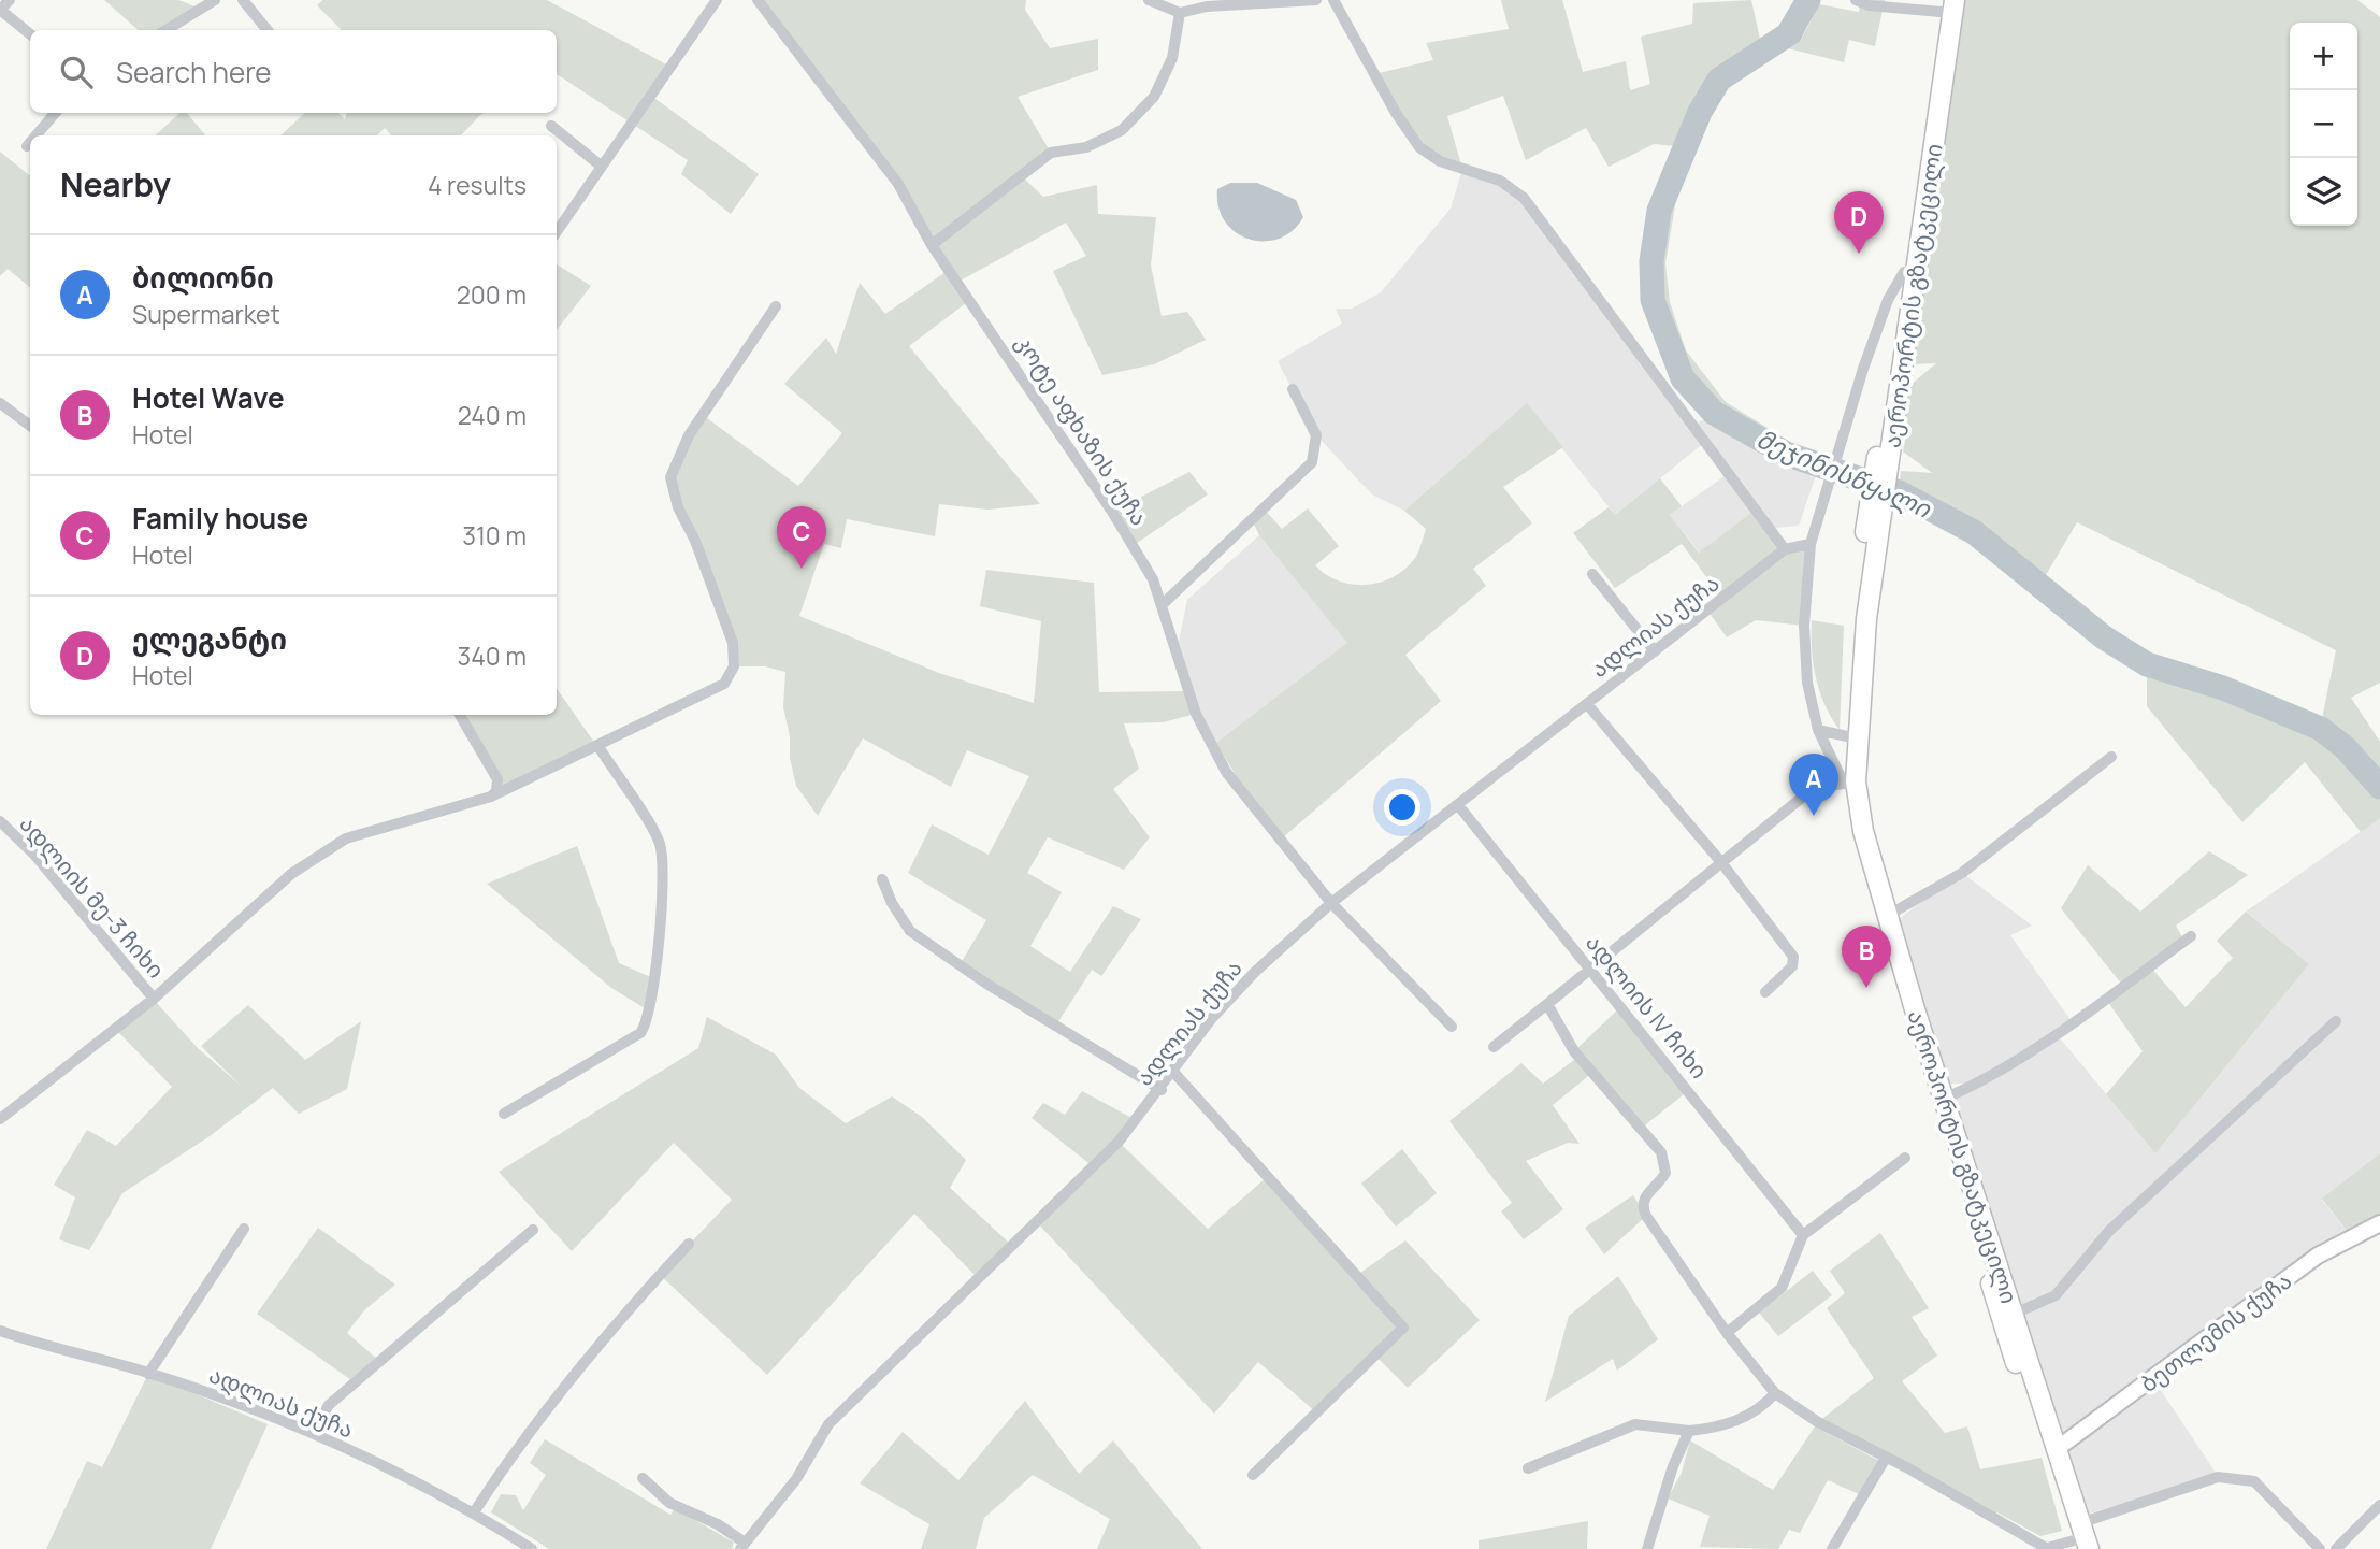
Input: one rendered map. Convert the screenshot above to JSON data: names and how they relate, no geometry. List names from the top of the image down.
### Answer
{
  "streets": {
    "highway": ["აეროპორტის გზატკეცილი"],
    "street": [
      "კოტე აფხაზის ქუჩა",
      "ადლიას ქუჩა",
      "ადლიის მე-3 ჩიხი",
      "ადლიის IV ჩიხი",
      "ბეთლემის ქუჩა"
    ]
  },
  "crossings": [
    ["აეროპორტის გზატკეცილი", "ბეთლემის ქუჩა"],
    ["კოტე აფხაზის ქუჩა", "ადლიას ქუჩა"],
    ["ადლიას ქუჩა", "ადლიის IV ჩიხი"]
  ],
  "water": ["მეჯინისწყალი"],
  "page": {
    "map_buttons": ["+", "−"],
    "search": "Search here",
    "heading": ["Nearby", "4 results"],
    "pins": [
      "D",
      "C",
      "A",
      "B"
    ],
    "list": [
      {
        "mark": "A",
        "name": "ბილიონი",
        "note": "Supermarket",
        "value": "200 m"
      },
      {
        "mark": "B",
        "name": "Hotel Wave",
        "note": "Hotel",
        "value": "240 m"
      },
      {
        "mark": "C",
        "name": "Family house",
        "note": "Hotel",
        "value": "310 m"
      },
      {
        "mark": "D",
        "name": "ელეგანტი",
        "note": "Hotel",
        "value": "340 m"
      }
    ]
  }
}
